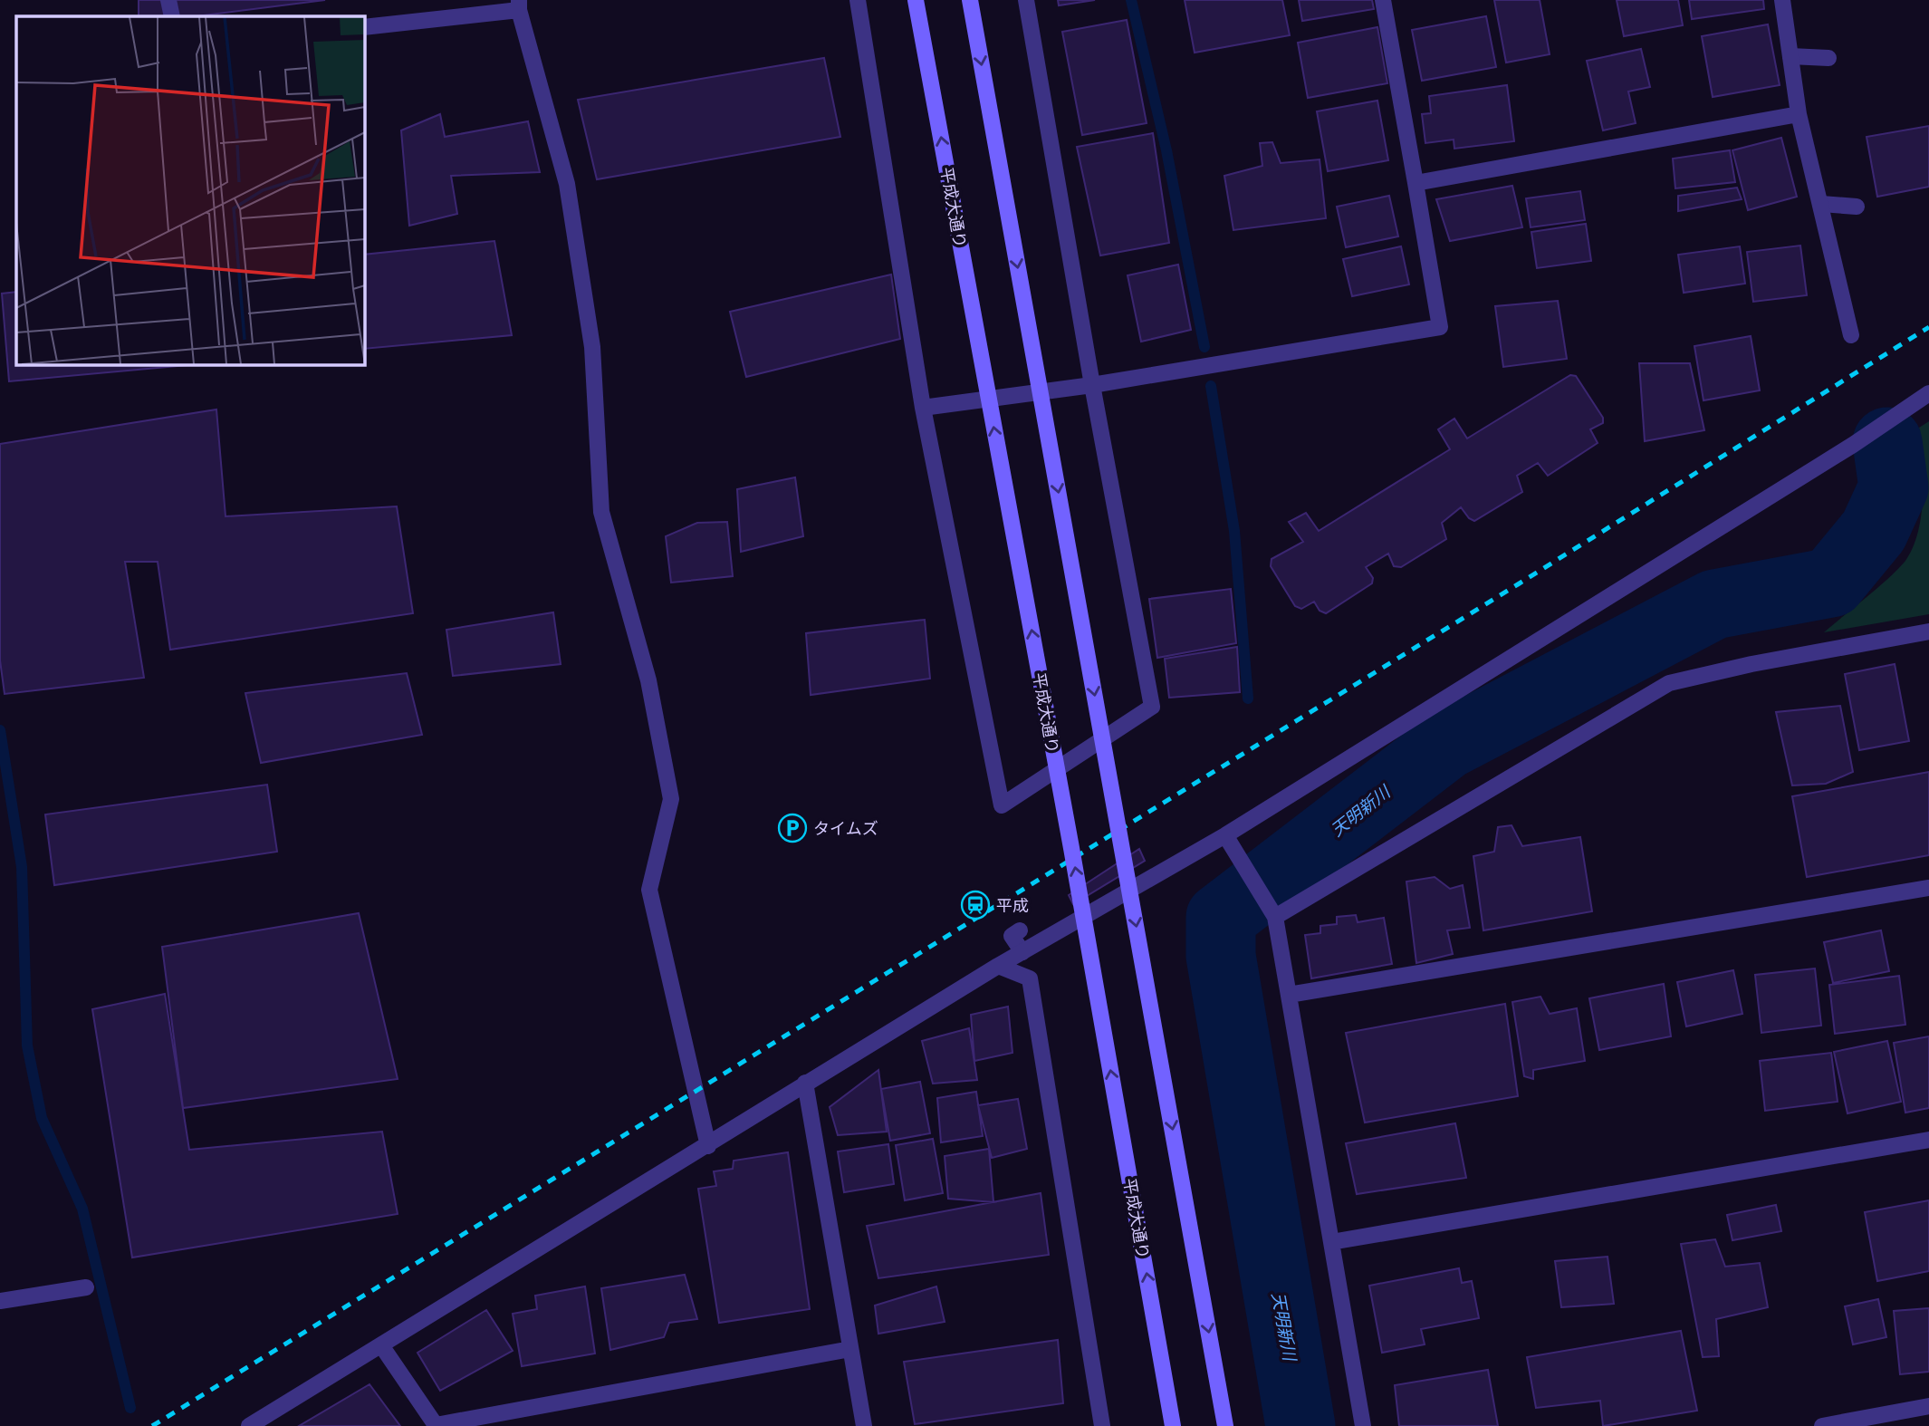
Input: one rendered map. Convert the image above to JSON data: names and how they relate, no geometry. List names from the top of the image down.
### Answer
{
  "streets": {
    "street": ["平成大通り"]
  },
  "water": ["天明新川"],
  "places": {
    "parking": ["タイムズ"],
    "station": ["平成"]
  }
}
